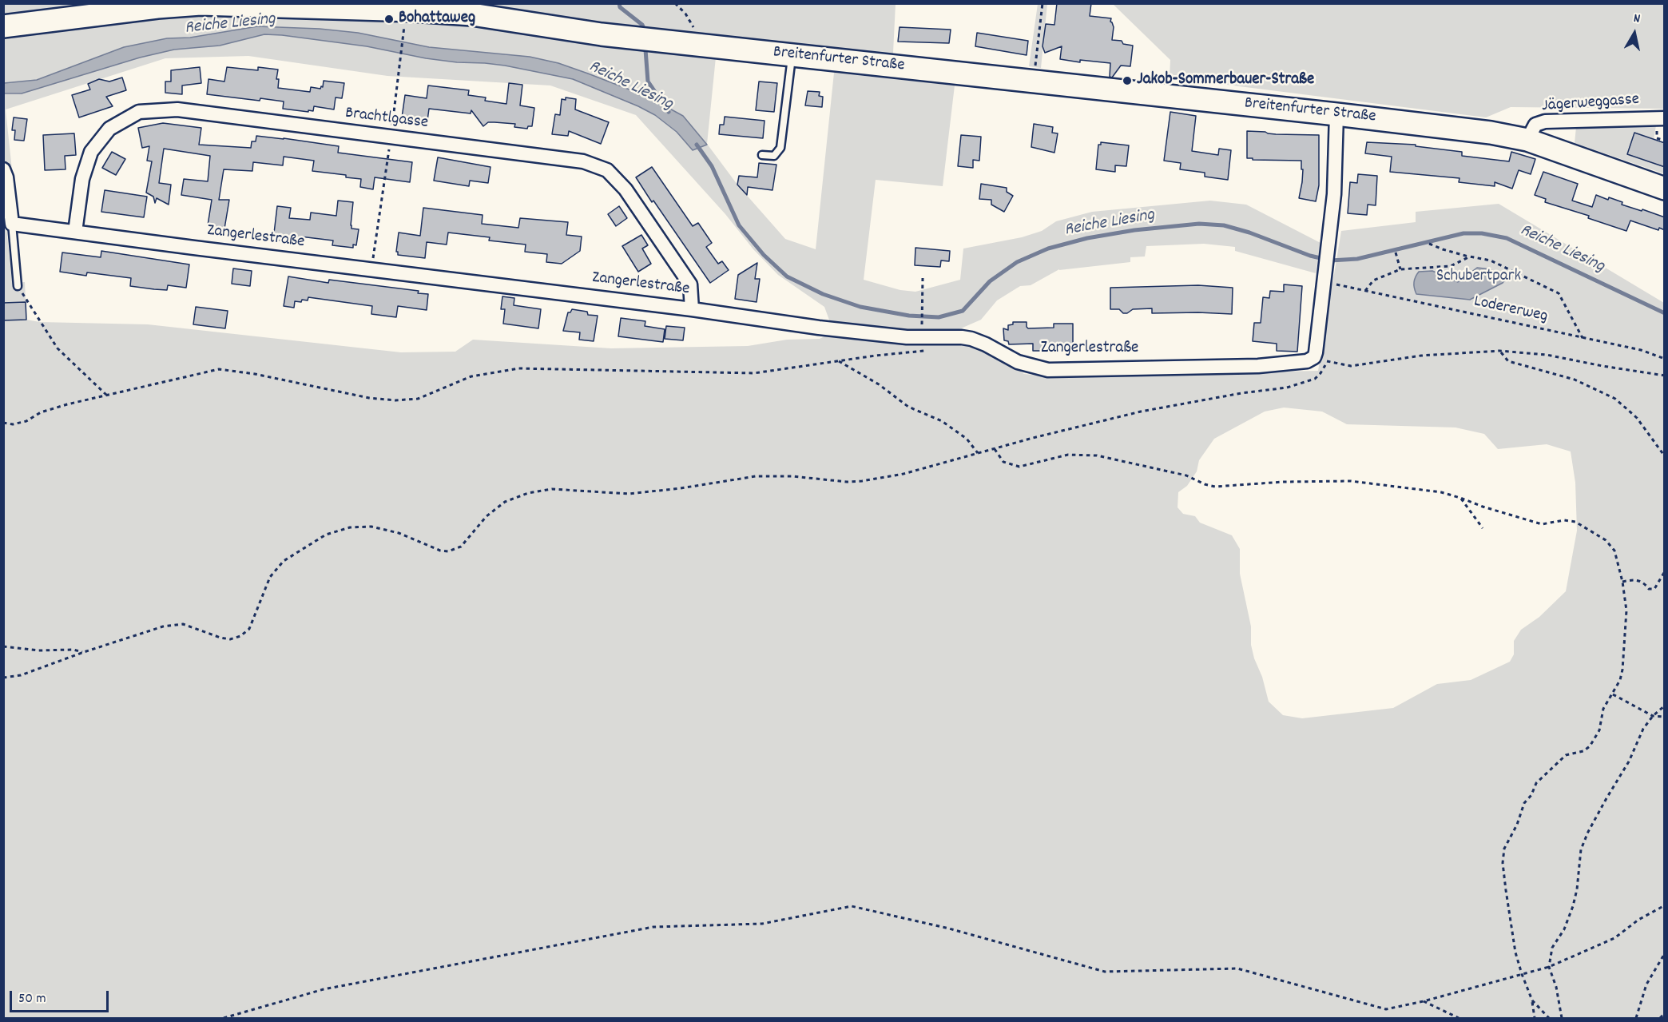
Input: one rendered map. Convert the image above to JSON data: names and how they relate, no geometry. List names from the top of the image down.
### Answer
{
  "streets": {
    "main road": ["Breitenfurter Straße"],
    "street": ["Jägerweggasse", "Brachtlgasse", "Zangerlestraße"],
    "path": ["Lodererweg"]
  },
  "crossings": [
    ["Breitenfurter Straße", "Jägerweggasse"],
    ["Brachtlgasse", "Zangerlestraße"]
  ],
  "water": ["Reiche Liesing"],
  "parks": ["Schubertpark"],
  "places": ["Bohattaweg", "Jakob-Sommerbauer-Straße"],
  "scale_bar": "50 m",
  "north": "top"
}
